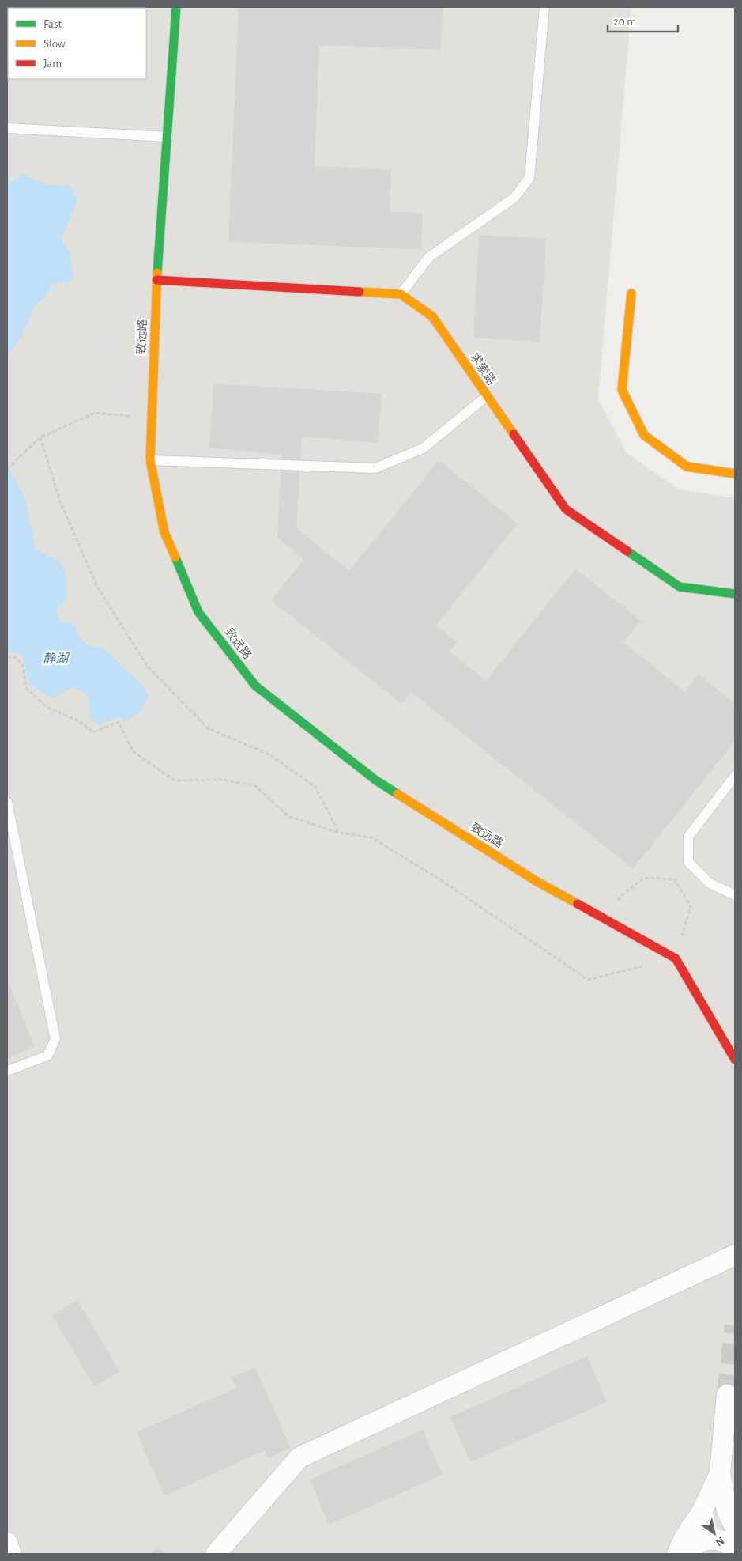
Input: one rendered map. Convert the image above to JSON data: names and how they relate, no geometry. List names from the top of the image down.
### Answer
{
  "streets": {
    "street": ["致远路", "求索路"]
  },
  "water": ["静湖"],
  "legend": ["Fast", "Slow", "Jam"],
  "scale_bar": "20 m",
  "north": "bottom right"
}
